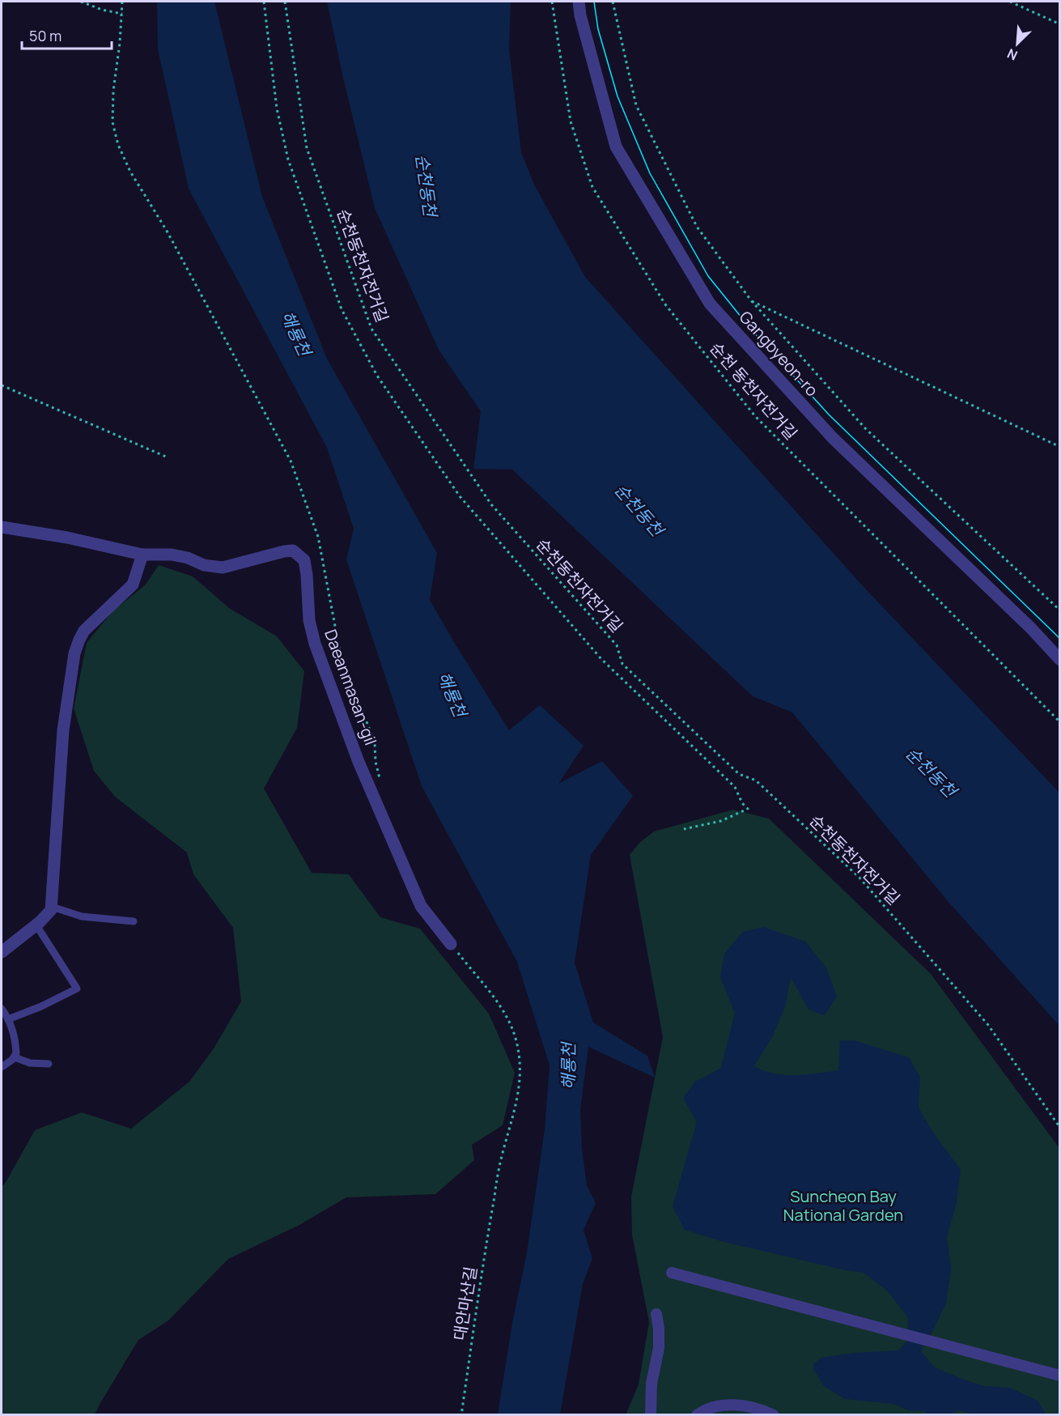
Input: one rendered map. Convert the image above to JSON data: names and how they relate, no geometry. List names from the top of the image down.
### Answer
{
  "streets": {
    "street": ["Gangbyeon-ro", "Daeanmasan-gil"],
    "path": ["순천동천자전거길", "순천 동천자전거길", "대안마산길"]
  },
  "crossings": [
    ["Daeanmasan-gil", "대안마산길"]
  ],
  "water": ["순천동천", "해룡천"],
  "parks": ["Suncheon Bay National Garden"],
  "scale_bar": "50 m",
  "north": "bottom left"
}
